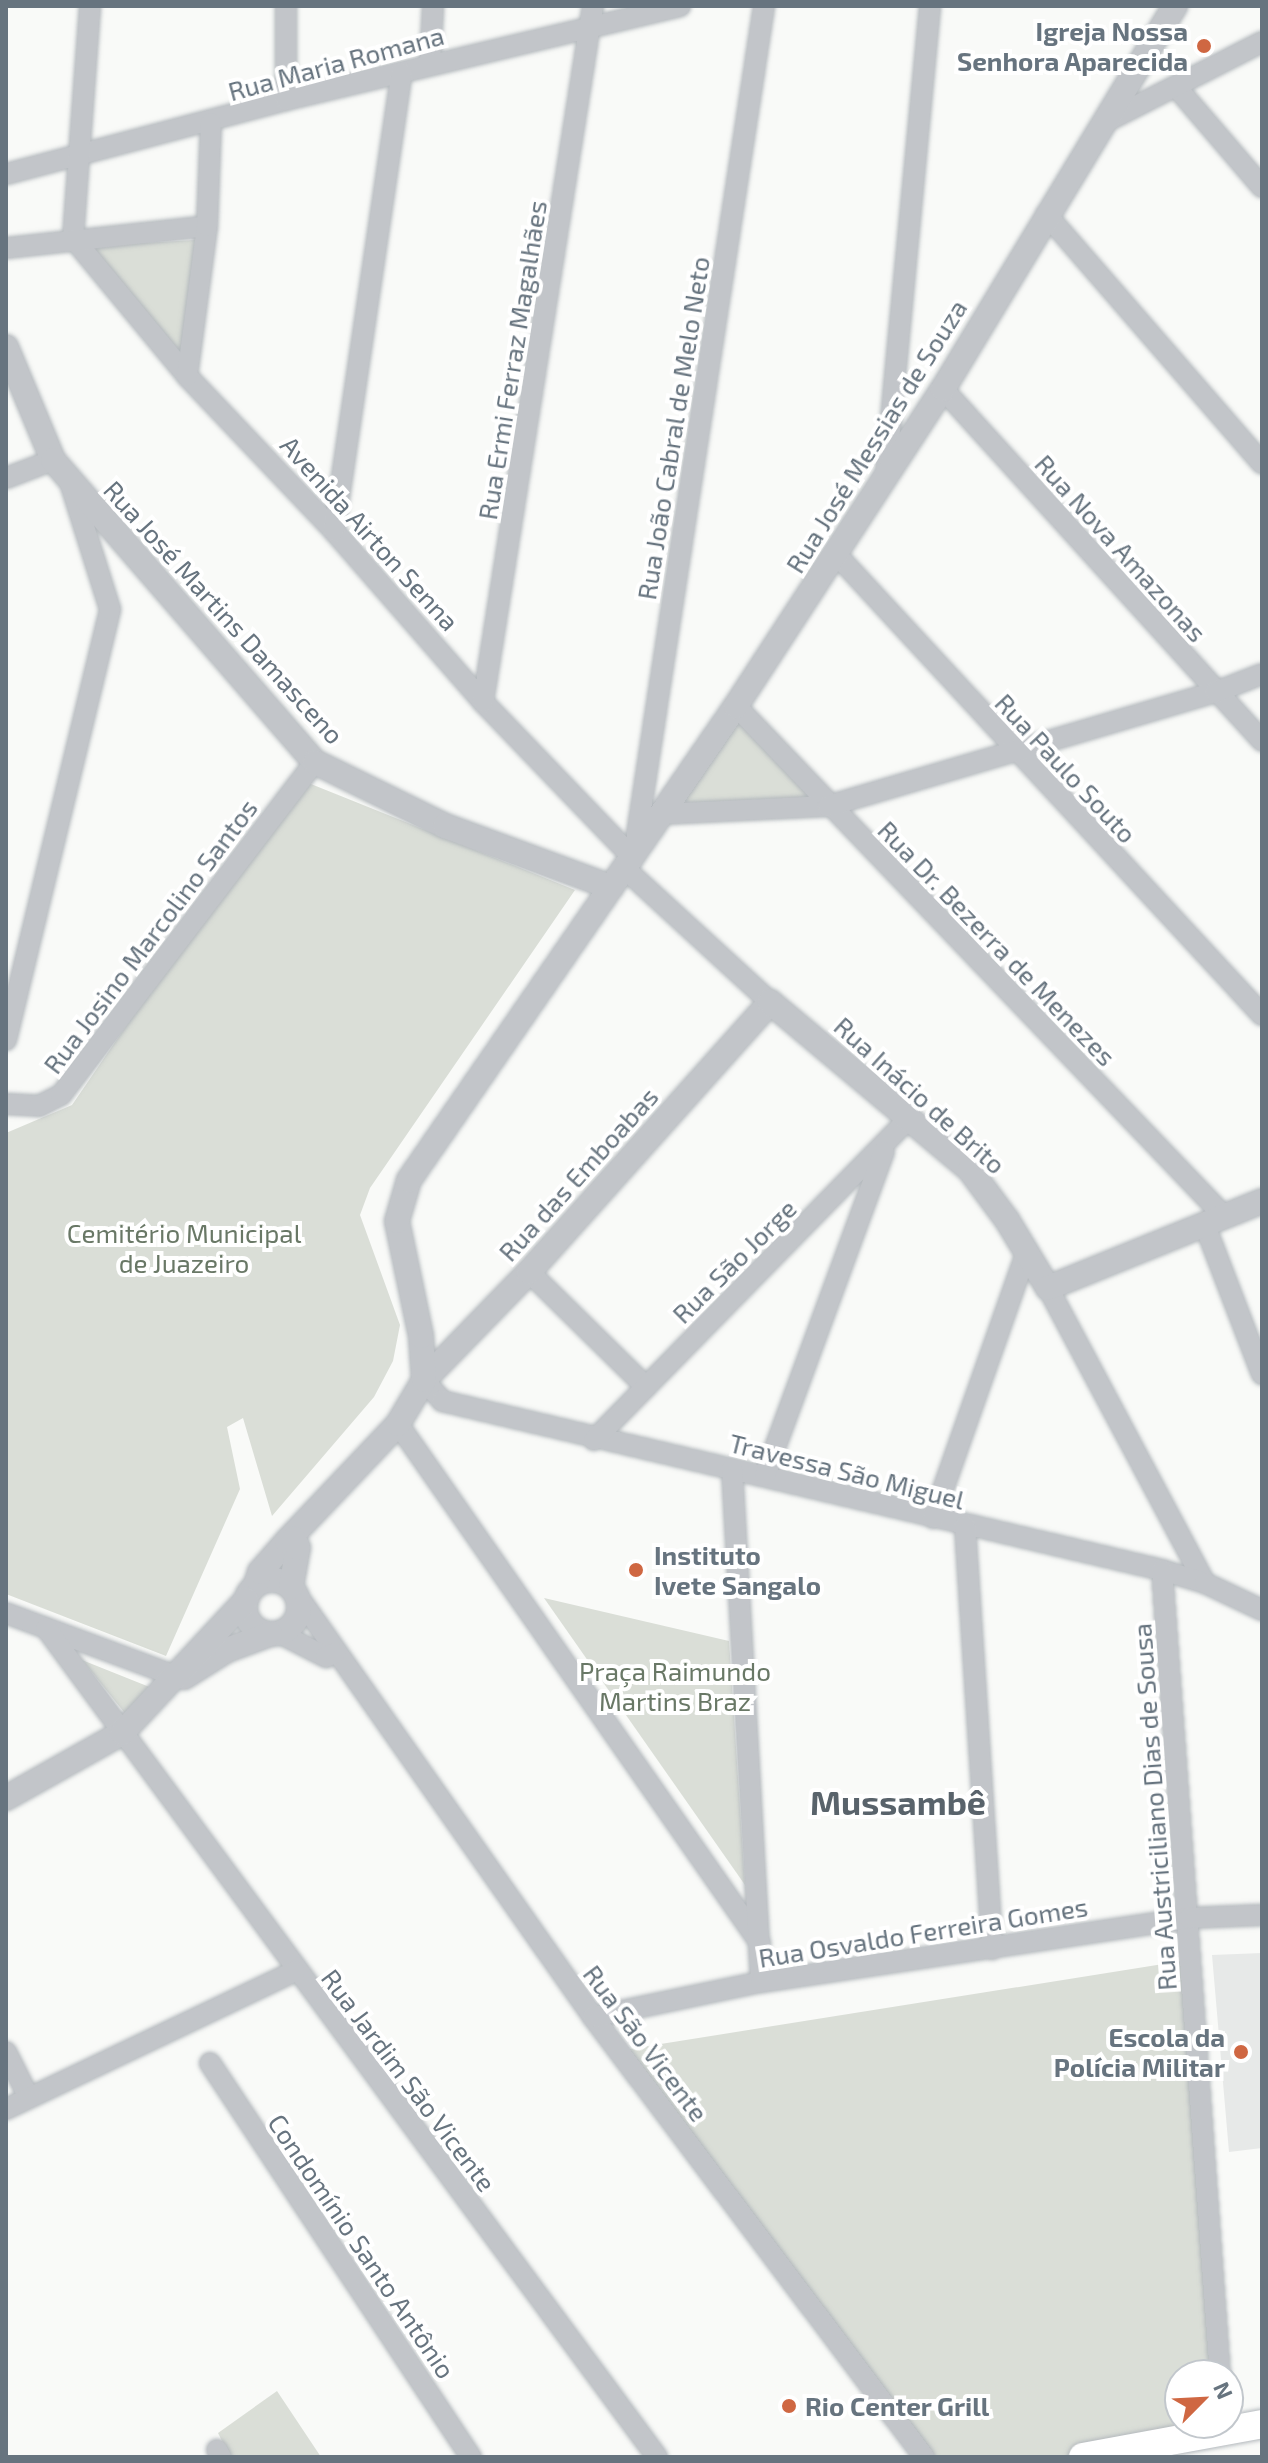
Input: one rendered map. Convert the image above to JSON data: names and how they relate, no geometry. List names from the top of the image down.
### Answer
{
  "streets": {
    "street": [
      "Rua Maria Romana",
      "Rua Ermi Ferraz Magalhães",
      "Rua João Cabral de Melo Neto",
      "Rua José Messias de Souza",
      "Avenida Airton Senna",
      "Rua Nova Amazonas",
      "Rua José Martins Damasceno",
      "Rua Paulo Souto",
      "Rua Josino Marcolino Santos",
      "Rua Dr. Bezerra de Menezes",
      "Rua Inácio de Brito",
      "Rua das Emboabas",
      "Rua São Jorge",
      "Travessa São Miguel",
      "Rua Austriciliano Dias de Sousa",
      "Rua Osvaldo Ferreira Gomes",
      "Rua São Vicente",
      "Rua Jardim São Vicente",
      "Condomínio Santo Antônio"
    ]
  },
  "crossings": [
    ["Rua Maria Romana", "Rua Ermi Ferraz Magalhães"],
    ["Rua Ermi Ferraz Magalhães", "Avenida Airton Senna"],
    ["Rua João Cabral de Melo Neto", "Rua José Messias de Souza"],
    ["Rua João Cabral de Melo Neto", "Avenida Airton Senna"],
    ["Rua João Cabral de Melo Neto", "Rua José Martins Damasceno"],
    ["Rua João Cabral de Melo Neto", "Rua Inácio de Brito"],
    ["Rua José Messias de Souza", "Avenida Airton Senna"],
    ["Rua José Messias de Souza", "Rua Nova Amazonas"],
    ["Rua José Messias de Souza", "Rua José Martins Damasceno"],
    ["Rua José Messias de Souza", "Rua Paulo Souto"],
    ["Rua José Messias de Souza", "Rua Dr. Bezerra de Menezes"],
    ["Rua José Messias de Souza", "Rua Inácio de Brito"],
    ["Rua José Messias de Souza", "Rua das Emboabas"],
    ["Rua José Messias de Souza", "Travessa São Miguel"],
    ["Avenida Airton Senna", "Rua José Martins Damasceno"],
    ["Avenida Airton Senna", "Rua Inácio de Brito"],
    ["Rua José Martins Damasceno", "Rua Josino Marcolino Santos"],
    ["Rua José Martins Damasceno", "Rua Inácio de Brito"],
    ["Rua Inácio de Brito", "Rua das Emboabas"],
    ["Rua Inácio de Brito", "Rua São Jorge"],
    ["Rua Inácio de Brito", "Travessa São Miguel"],
    ["Rua das Emboabas", "Travessa São Miguel"],
    ["Rua São Jorge", "Travessa São Miguel"],
    ["Travessa São Miguel", "Rua Austriciliano Dias de Sousa"],
    ["Rua Austriciliano Dias de Sousa", "Rua Osvaldo Ferreira Gomes"],
    ["Rua Osvaldo Ferreira Gomes", "Rua São Vicente"]
  ],
  "districts": ["Mussambê"],
  "parks": ["Cemitério Municipal de Juazeiro", "Praça Raimundo Martins Braz"],
  "places": [
    "Igreja Nossa Senhora Aparecida",
    "Instituto Ivete Sangalo",
    "Escola da Polícia Militar",
    "Rio Center Grill"
  ],
  "north": "top right"
}
